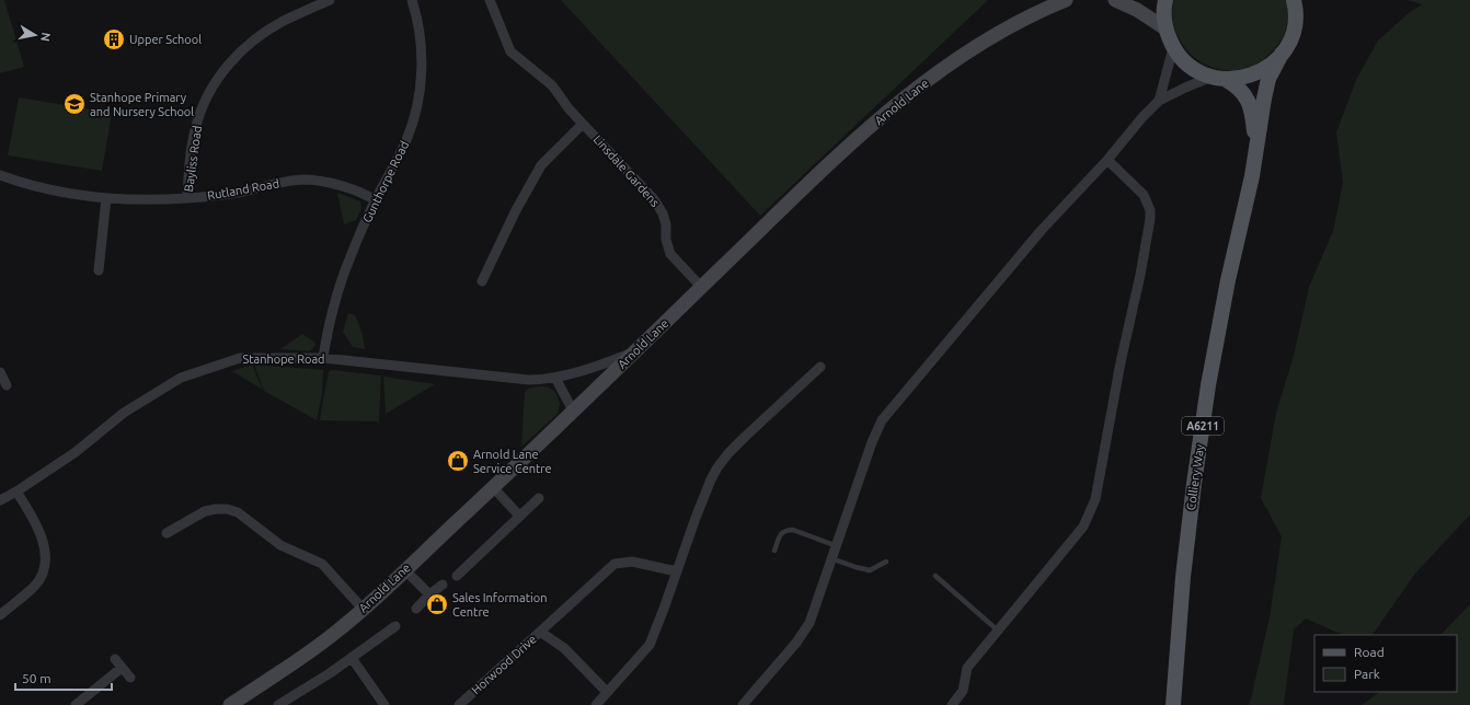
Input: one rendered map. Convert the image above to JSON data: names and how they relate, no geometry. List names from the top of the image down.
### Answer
{
  "streets": {
    "main road": ["A6211", "Colliery Way"],
    "street": [
      "Arnold Lane",
      "Bayliss Road",
      "Linsdale Gardens",
      "Gunthorpe Road",
      "Rutland Road",
      "Stanhope Road",
      "Horwood Drive"
    ]
  },
  "crossings": [
    ["Arnold Lane", "Linsdale Gardens"],
    ["Arnold Lane", "Stanhope Road"],
    ["Bayliss Road", "Rutland Road"],
    ["Gunthorpe Road", "Rutland Road"],
    ["Gunthorpe Road", "Stanhope Road"]
  ],
  "places": {
    "building": ["Upper School"],
    "school or university": ["Stanhope Primary and Nursery School"],
    "shop": ["Arnold Lane Service Centre", "Sales Information Centre"]
  },
  "legend": ["Road", "Park"],
  "scale_bar": "50 m",
  "north": "right"
}
